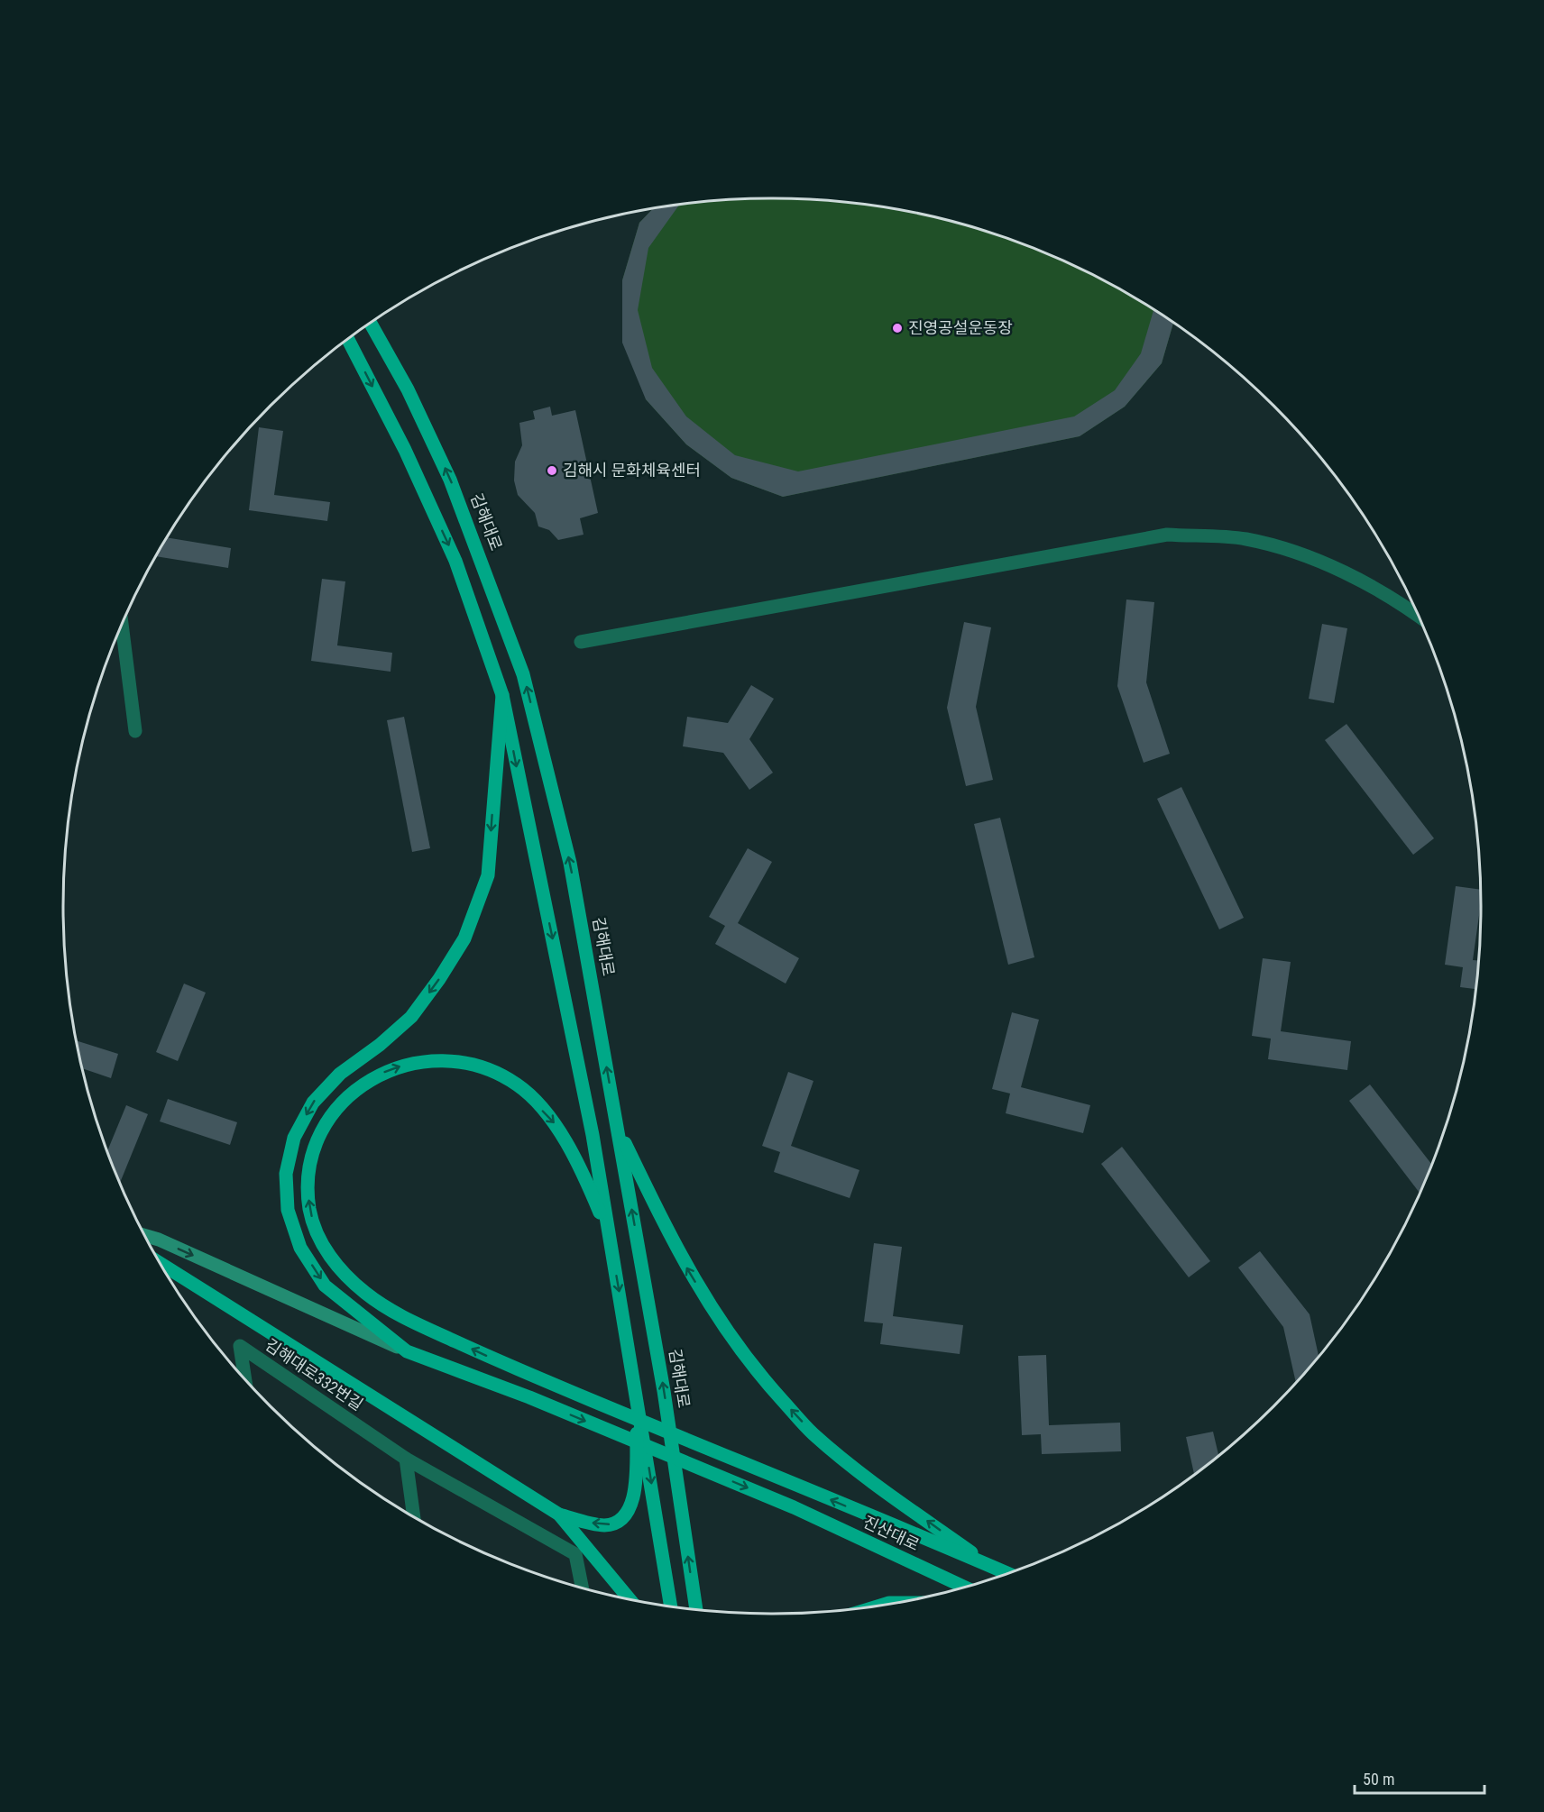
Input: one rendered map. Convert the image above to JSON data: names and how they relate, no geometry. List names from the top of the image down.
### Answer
{
  "streets": {
    "main road": ["김해대로", "진산대로"],
    "street": ["김해대로332번길"]
  },
  "places": ["진영공설운동장", "김해시 문화체육센터"],
  "scale_bar": "50 m"
}
